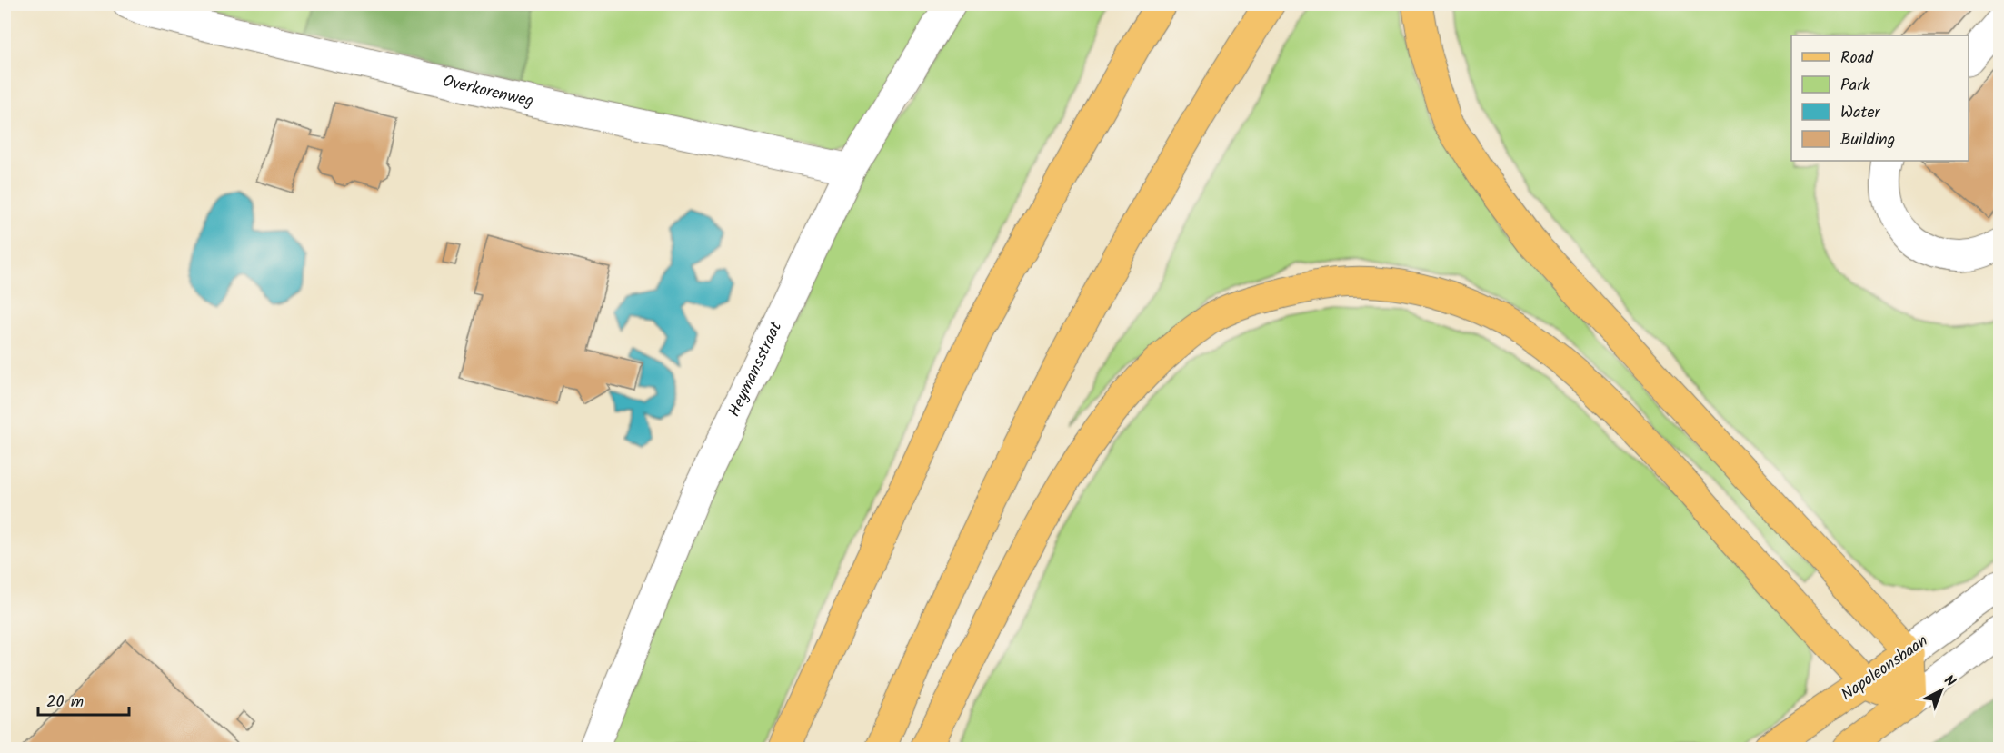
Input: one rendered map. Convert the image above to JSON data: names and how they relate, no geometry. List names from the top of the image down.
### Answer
{
  "streets": {
    "main road": ["Napoleonsbaan"],
    "street": ["Overkorenweg", "Heymansstraat"]
  },
  "crossings": [
    ["Overkorenweg", "Heymansstraat"]
  ],
  "legend": [
    "Road",
    "Park",
    "Water",
    "Building"
  ],
  "scale_bar": "20 m",
  "north": "top right"
}
